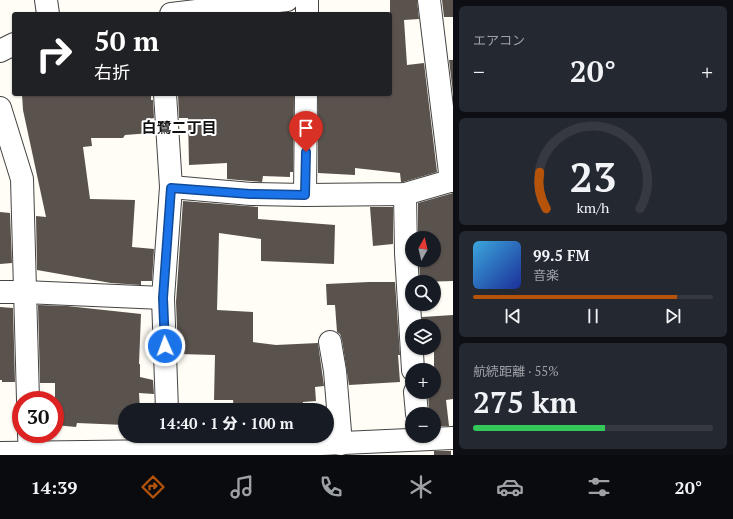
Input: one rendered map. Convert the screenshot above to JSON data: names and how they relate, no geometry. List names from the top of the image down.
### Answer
{
  "districts": ["白鷺二丁目"],
  "north": "top",
  "page": {
    "tile": [
      "エアコン",
      ["航続距離 · 55%", "275 km"]
    ],
    "turn": ["50 m", "右折"],
    "heat": ["−", "20°", "+"],
    "map_buttons": ["+", "−"],
    "song": ["99.5 FM", "音楽"],
    "limit": "30",
    "trip": "14:40 · 1 分 · 100 m",
    "tabs": ["14:39", "20°"],
    "gauge": ["23", "km/h"]
  }
}
